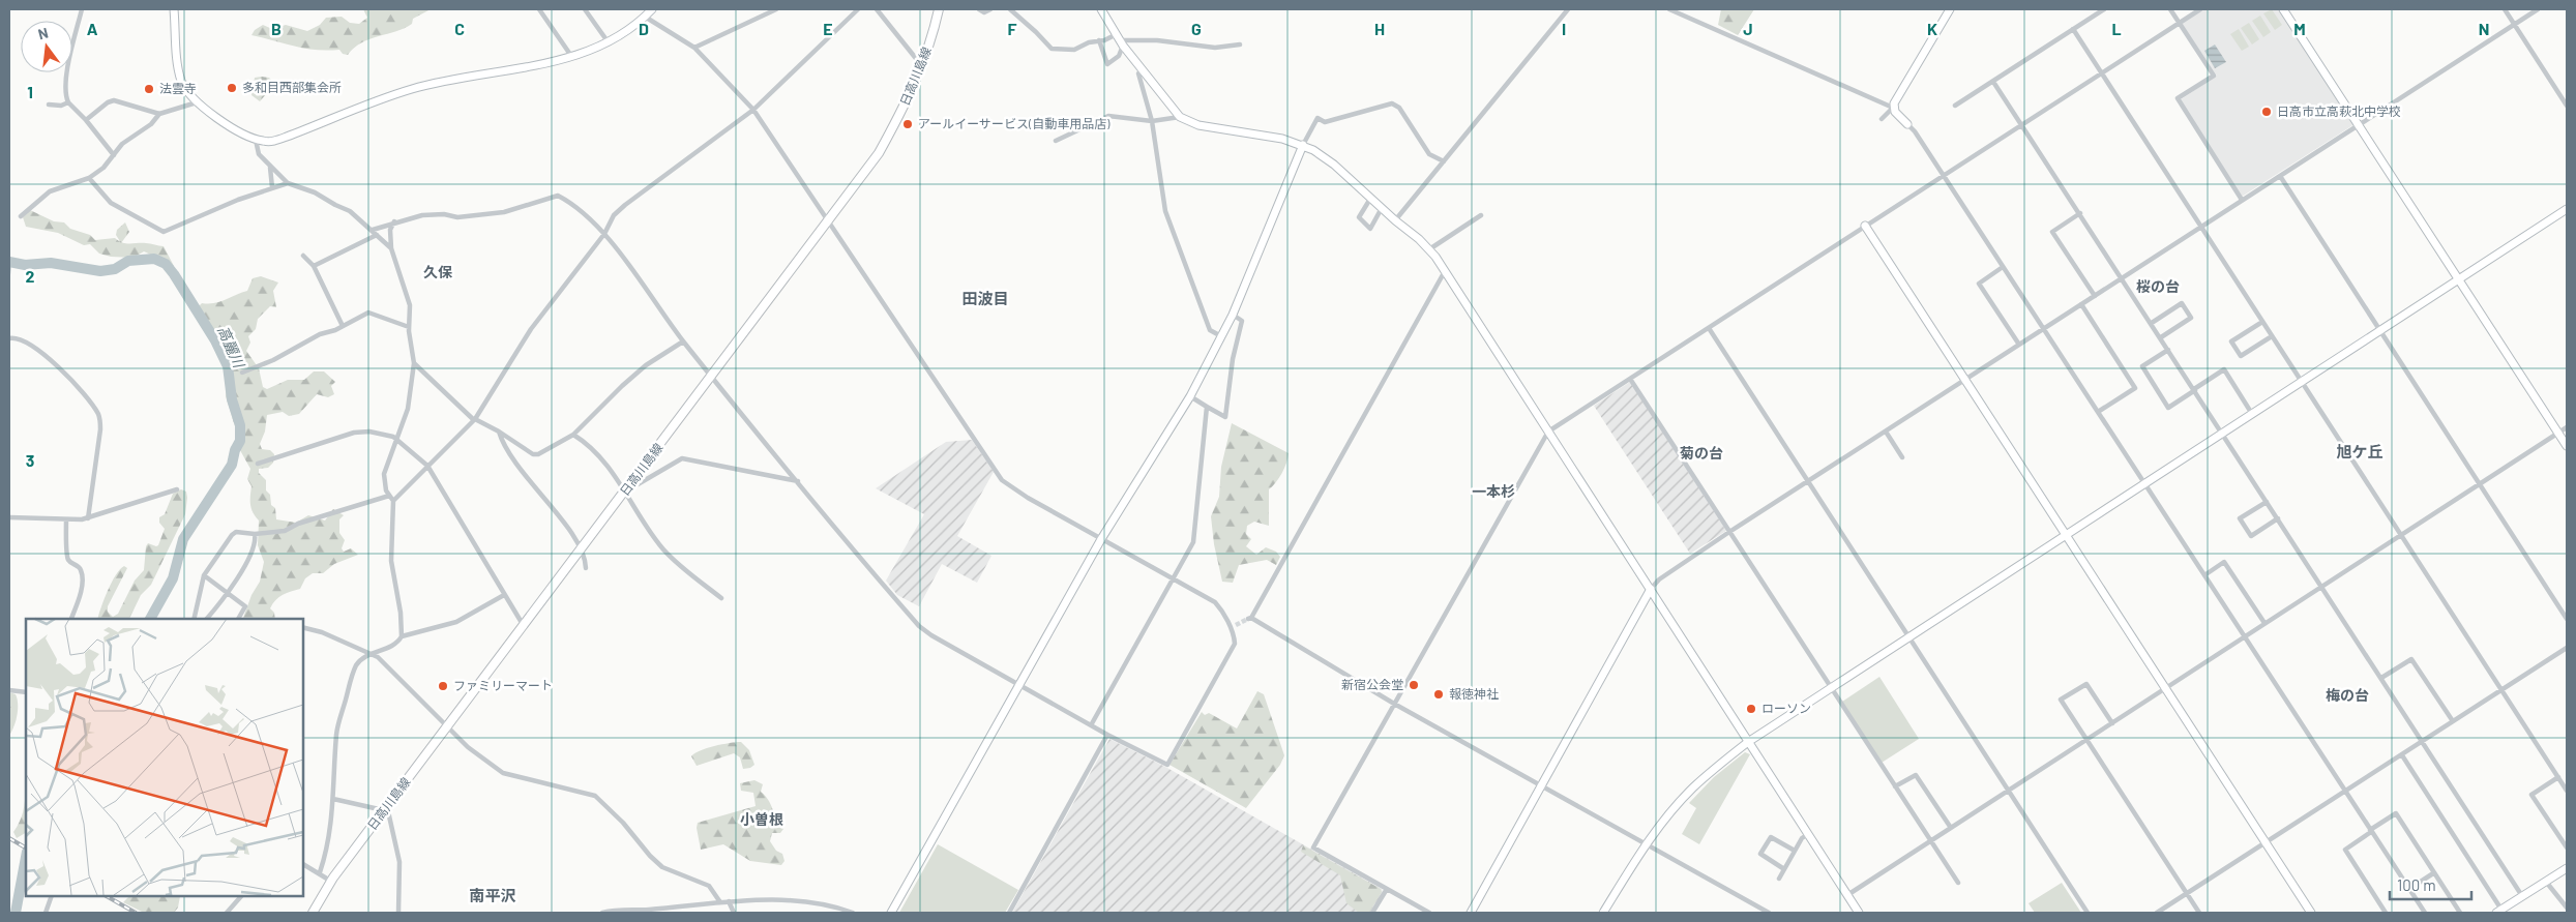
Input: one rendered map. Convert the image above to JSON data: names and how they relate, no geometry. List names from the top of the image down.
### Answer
{
  "streets": {
    "main road": ["日高川島線"]
  },
  "districts": [
    "久保",
    "桜の台",
    "田波目",
    "旭ケ丘",
    "菊の台",
    "一本杉",
    "梅の台",
    "小曽根",
    "南平沢"
  ],
  "water": ["高麗川"],
  "places": [
    "多和目西部集会所",
    "法雲寺",
    "日高市立高萩北中学校",
    "アールイーサービス(自動車用品店)",
    "新宿公会堂",
    "ファミリーマート",
    "報徳神社",
    "ローソン"
  ],
  "scale_bar": "100 m",
  "north": "top",
  "grid": {
    "columns": [
      "A",
      "B",
      "C",
      "D",
      "E",
      "F",
      "G",
      "H",
      "I",
      "J",
      "K",
      "L",
      "M",
      "N"
    ],
    "rows": ["1", "2", "3"]
  }
}
